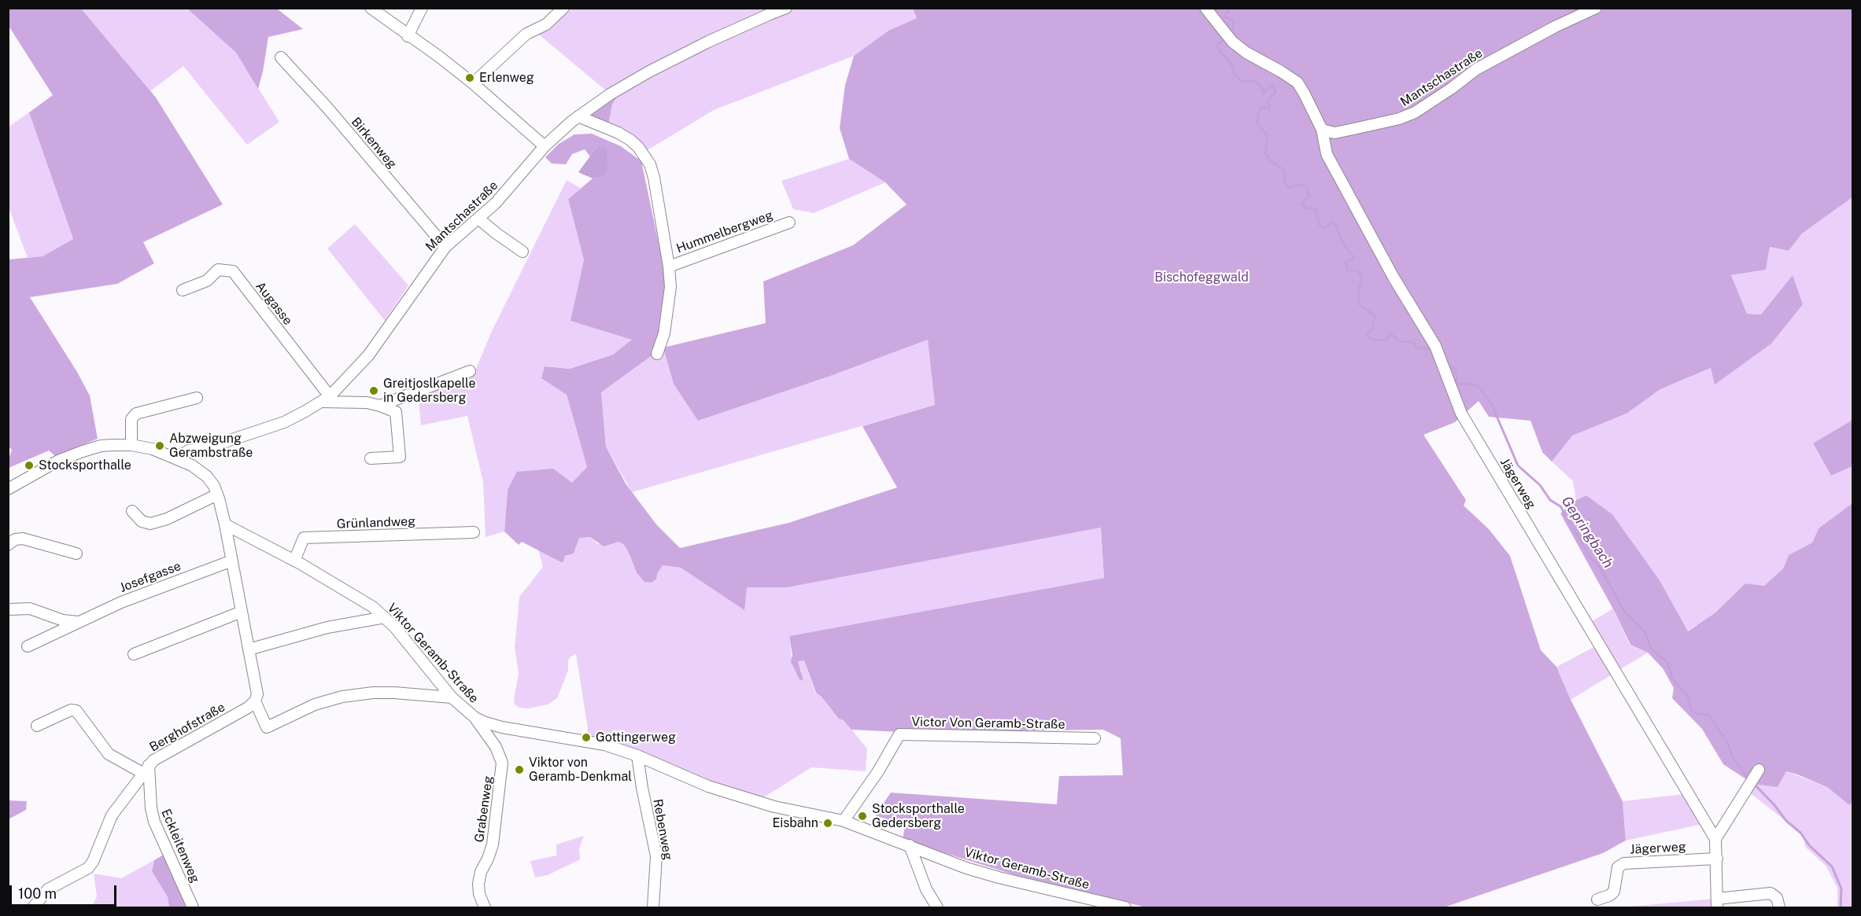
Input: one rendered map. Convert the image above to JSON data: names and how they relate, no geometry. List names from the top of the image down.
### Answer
{
  "streets": {
    "street": [
      "Mantschastraße",
      "Birkenweg",
      "Hummelbergweg",
      "Augasse",
      "Jägerweg",
      "Grünlandweg",
      "Josefgasse",
      "Viktor Geramb-Straße",
      "Victor Von Geramb-Straße",
      "Berghofstraße",
      "Grabenweg",
      "Rebenweg",
      "Eckleitenweg"
    ]
  },
  "crossings": [
    ["Mantschastraße", "Birkenweg"],
    ["Mantschastraße", "Hummelbergweg"],
    ["Mantschastraße", "Augasse"],
    ["Mantschastraße", "Jägerweg"],
    ["Grünlandweg", "Viktor Geramb-Straße"],
    ["Viktor Geramb-Straße", "Victor Von Geramb-Straße"],
    ["Viktor Geramb-Straße", "Grabenweg"],
    ["Viktor Geramb-Straße", "Rebenweg"],
    ["Berghofstraße", "Eckleitenweg"]
  ],
  "water": ["Gepringbach"],
  "parks": ["Bischofeggwald"],
  "places": [
    "Erlenweg",
    "Greitjoslkapelle in Gedersberg",
    "Abzweigung Gerambstraße",
    "Stocksporthalle",
    "Gottingerweg",
    "Viktor von Geramb-Denkmal",
    "Stocksporthalle Gedersberg",
    "Eisbahn"
  ],
  "scale_bar": "100 m"
}
